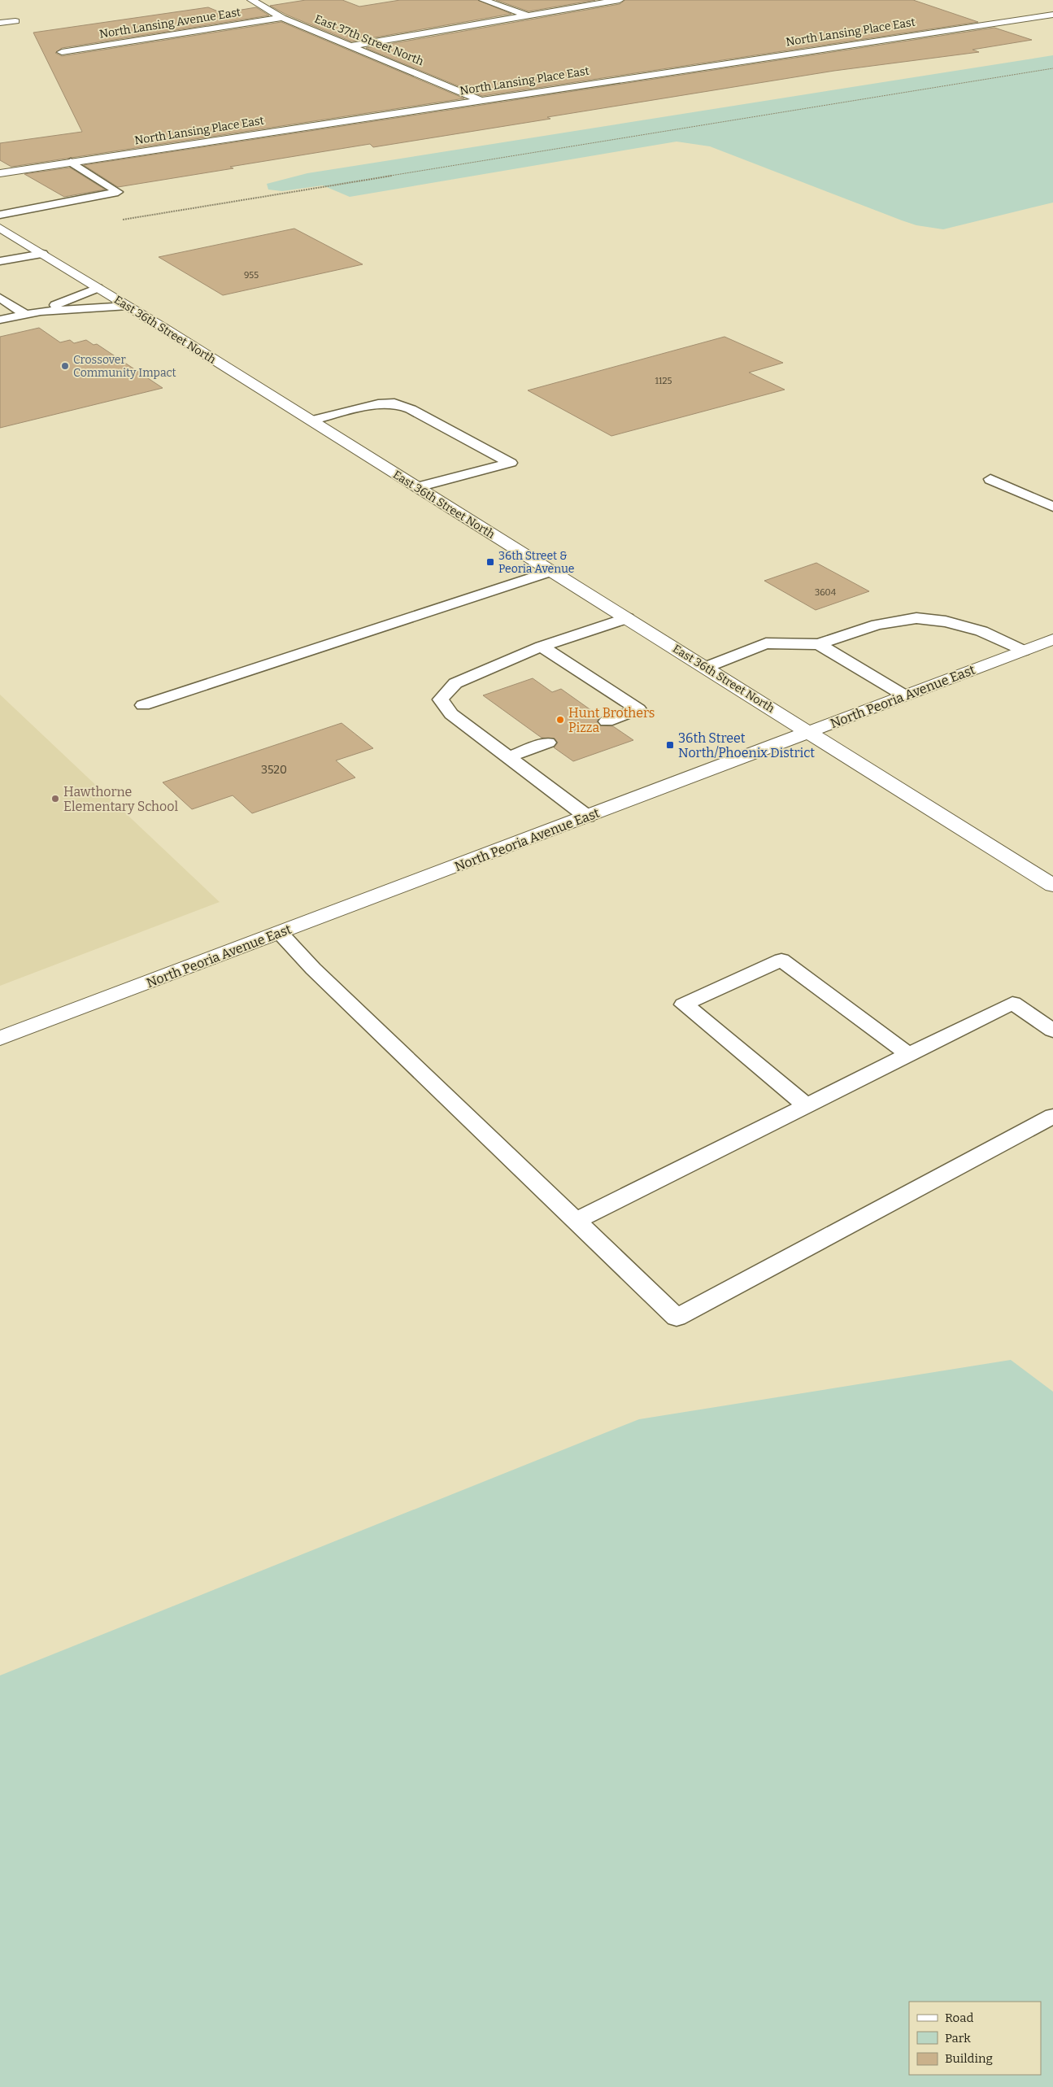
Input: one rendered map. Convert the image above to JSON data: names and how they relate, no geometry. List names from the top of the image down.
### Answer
{
  "streets": {
    "street": [
      "North Lansing Avenue East",
      "North Lansing Place East",
      "East 37th Street North",
      "East 36th Street North",
      "North Peoria Avenue East"
    ]
  },
  "crossings": [
    ["North Lansing Avenue East", "East 37th Street North"],
    ["North Lansing Place East", "East 37th Street North"],
    ["East 36th Street North", "North Peoria Avenue East"]
  ],
  "places": {
    "other": ["Crossover Community Impact", "Hunt Brothers Pizza", "Hawthorne Elementary School"],
    "transit": ["36th Street & Peoria Avenue", "36th Street North/Phoenix District"]
  },
  "house_numbers": [
    "955",
    "1125",
    "3604",
    "3520"
  ],
  "legend": ["Road", "Park", "Building"]
}
